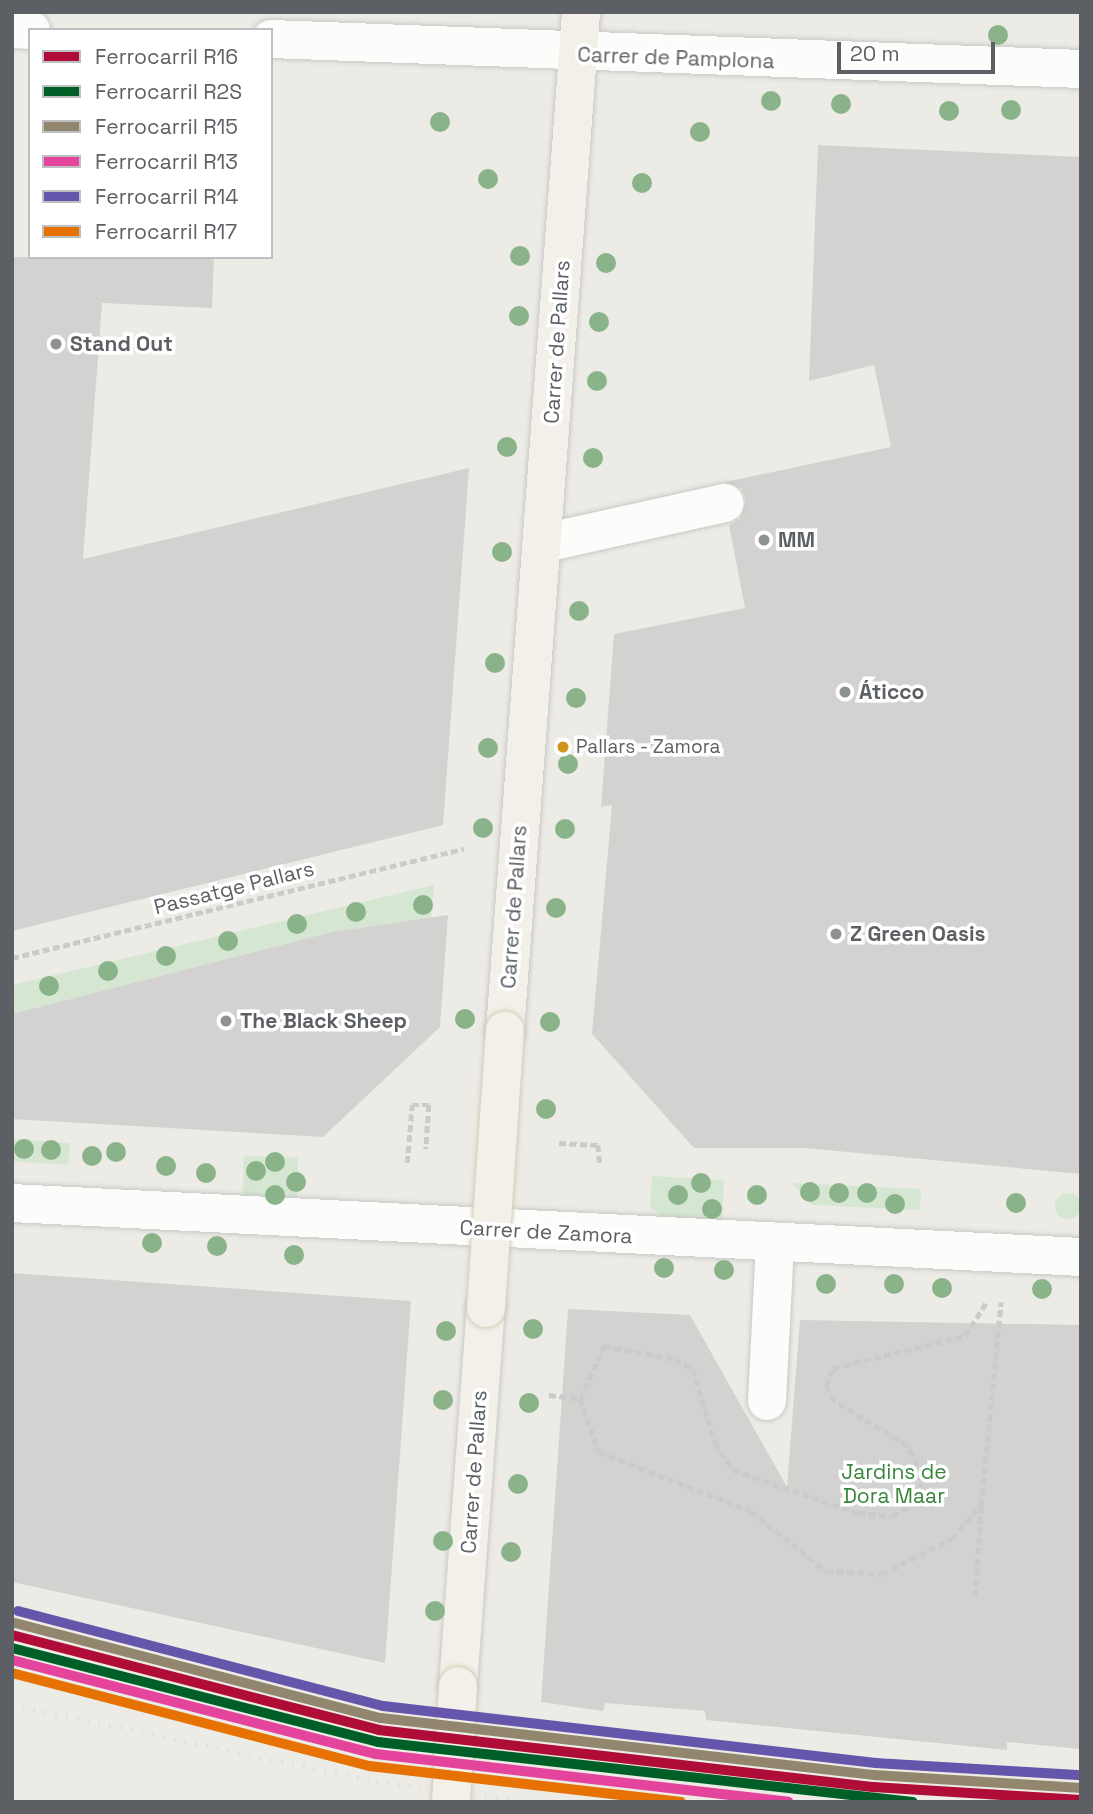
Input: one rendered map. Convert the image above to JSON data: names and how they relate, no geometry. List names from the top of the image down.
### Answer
{
  "streets": {
    "main road": ["Carrer de Pallars"],
    "street": ["Carrer de Pamplona", "Carrer de Zamora"],
    "path": ["Passatge Pallars"]
  },
  "crossings": [
    ["Carrer de Pamplona", "Carrer de Pallars"]
  ],
  "parks": ["Jardins de Dora Maar"],
  "places": [
    "Stand Out",
    "MM",
    "Áticco",
    "Pallars - Zamora",
    "Z Green Oasis",
    "The Black Sheep"
  ],
  "lines": [
    "rail line R14",
    "rail line R15",
    "rail line R16",
    "rail line R2S",
    "rail line R13",
    "rail line R17"
  ],
  "legend": [
    "Ferrocarril R16",
    "Ferrocarril R2S",
    "Ferrocarril R15",
    "Ferrocarril R13",
    "Ferrocarril R14",
    "Ferrocarril R17"
  ],
  "scale_bar": "20 m"
}
